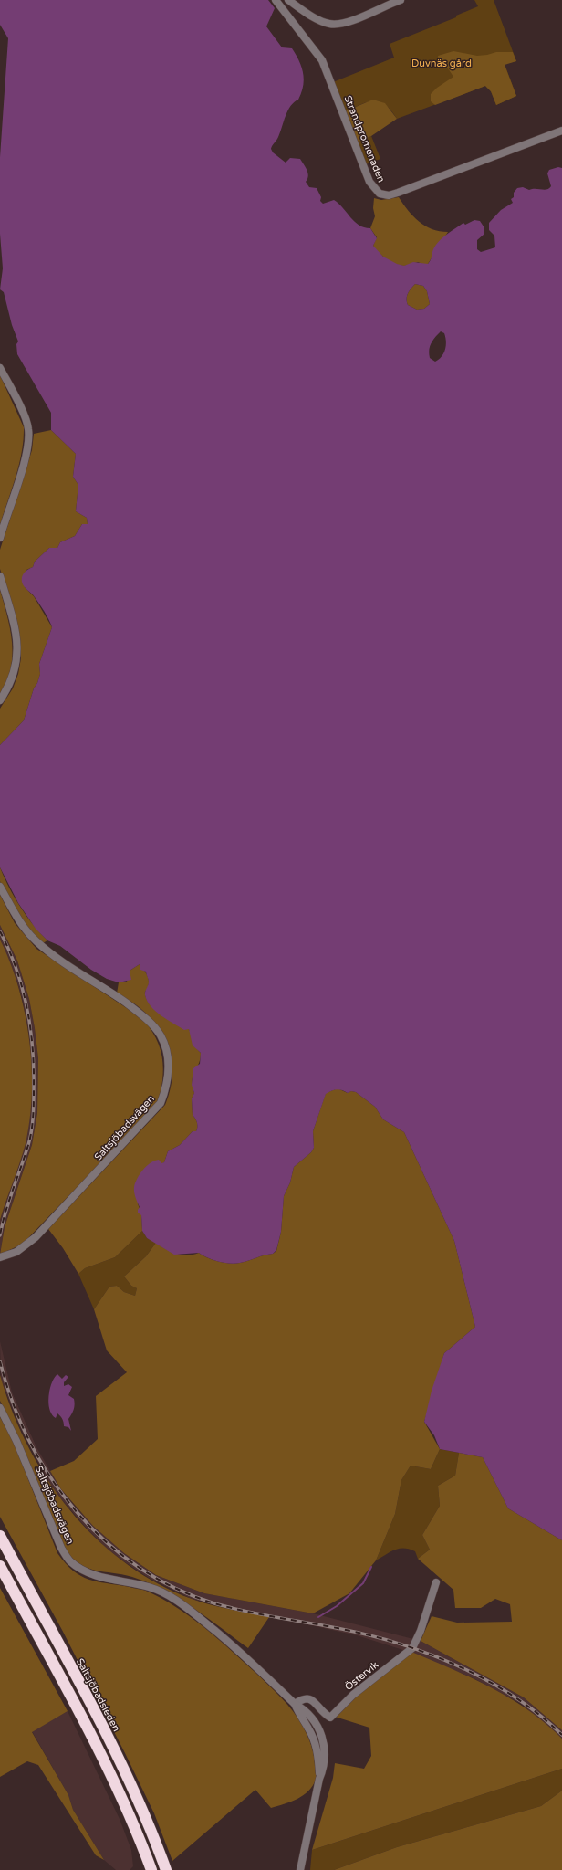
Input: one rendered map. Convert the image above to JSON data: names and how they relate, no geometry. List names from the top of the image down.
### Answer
{
  "streets": {
    "highway": ["Saltsjöbadsleden"],
    "street": ["Strandpromenaden", "Saltsjöbadsvägen", "Östervik"]
  },
  "crossings": [
    ["Saltsjöbadsvägen", "Östervik"]
  ],
  "parks": ["Duvnäs gård"]
}
